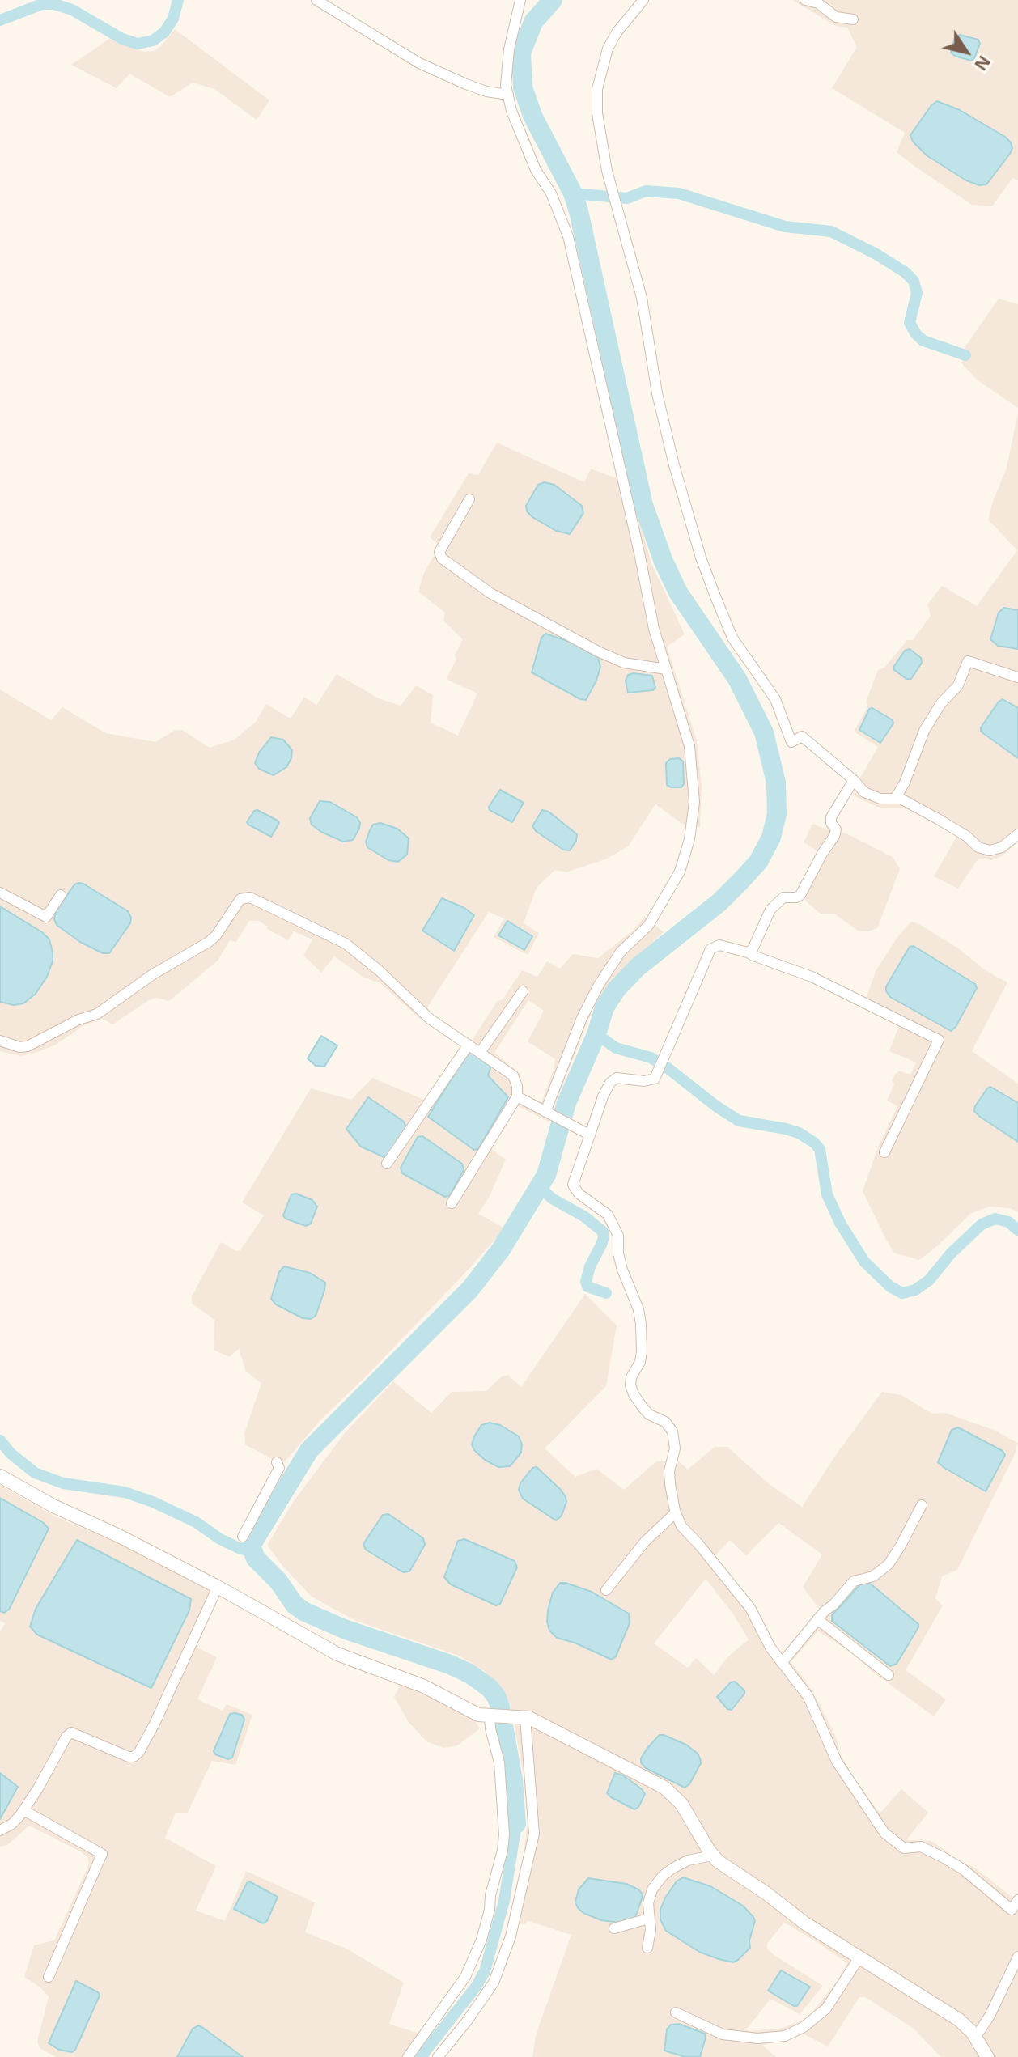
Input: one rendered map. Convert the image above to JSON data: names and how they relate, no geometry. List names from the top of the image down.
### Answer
{
  "north": "bottom right"
}
